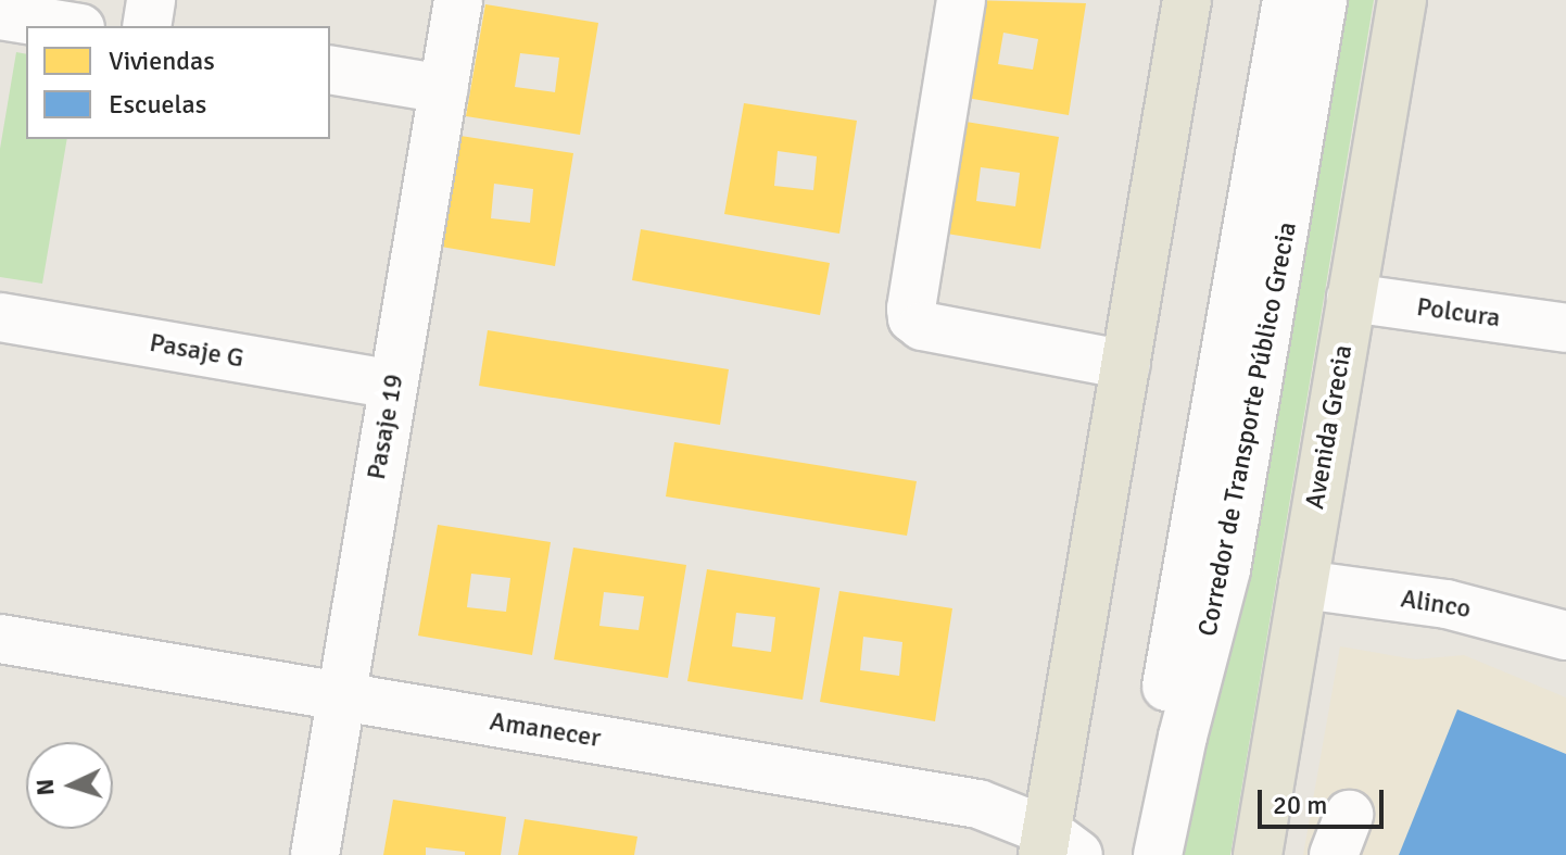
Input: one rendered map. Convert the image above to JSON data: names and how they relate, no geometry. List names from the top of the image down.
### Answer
{
  "streets": {
    "main road": ["Avenida Grecia"],
    "street": [
      "Polcura",
      "Pasaje G",
      "Pasaje 19",
      "Corredor de Transporte Público Grecia",
      "Alinco",
      "Amanecer"
    ]
  },
  "crossings": [
    ["Polcura", "Avenida Grecia"],
    ["Pasaje G", "Pasaje 19"],
    ["Pasaje 19", "Amanecer"],
    ["Avenida Grecia", "Alinco"]
  ],
  "legend": ["Viviendas", "Escuelas"],
  "scale_bar": "20 m",
  "north": "left"
}
